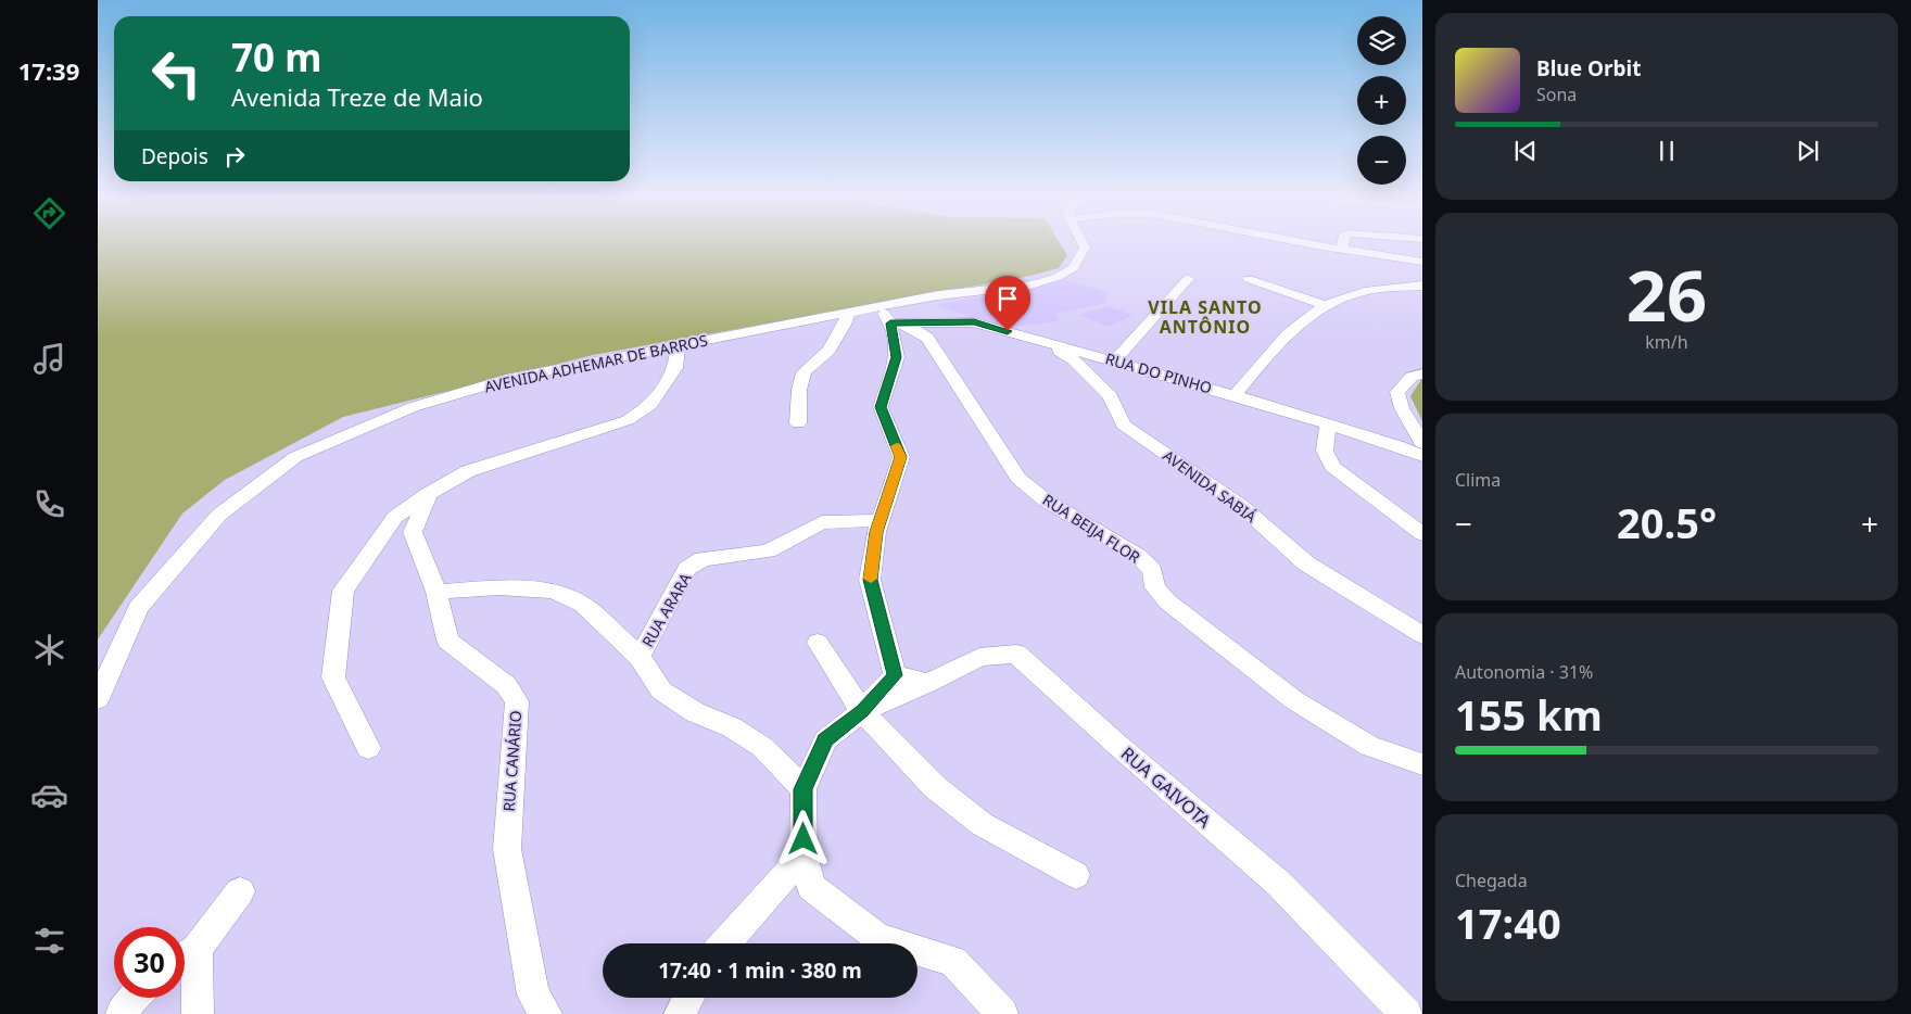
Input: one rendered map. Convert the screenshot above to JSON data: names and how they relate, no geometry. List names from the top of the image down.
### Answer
{
  "streets": {
    "street": [
      "AVENIDA ADHEMAR DE BARROS",
      "RUA DO PINHO",
      "AVENIDA SABIÁ",
      "RUA BEIJA FLOR",
      "RUA ARARA",
      "RUA CANÁRIO",
      "RUA GAIVOTA"
    ]
  },
  "crossings": [
    ["RUA DO PINHO", "AVENIDA SABIÁ"],
    ["RUA DO PINHO", "RUA BEIJA FLOR"]
  ],
  "districts": ["VILA SANTO ANTÔNIO"],
  "page": {
    "tabs": "17:39",
    "map_buttons": ["+", "−"],
    "turn": ["70 m", "Avenida Treze de Maio"],
    "song": ["Blue Orbit", "Sona"],
    "then": "Depois",
    "tile": [
      ["26", "km/h"],
      "Clima",
      ["Autonomia · 31%", "155 km"],
      ["Chegada", "17:40"]
    ],
    "heat": ["−", "20.5°", "+"],
    "limit": "30",
    "trip": "17:40 · 1 min · 380 m"
  }
}
